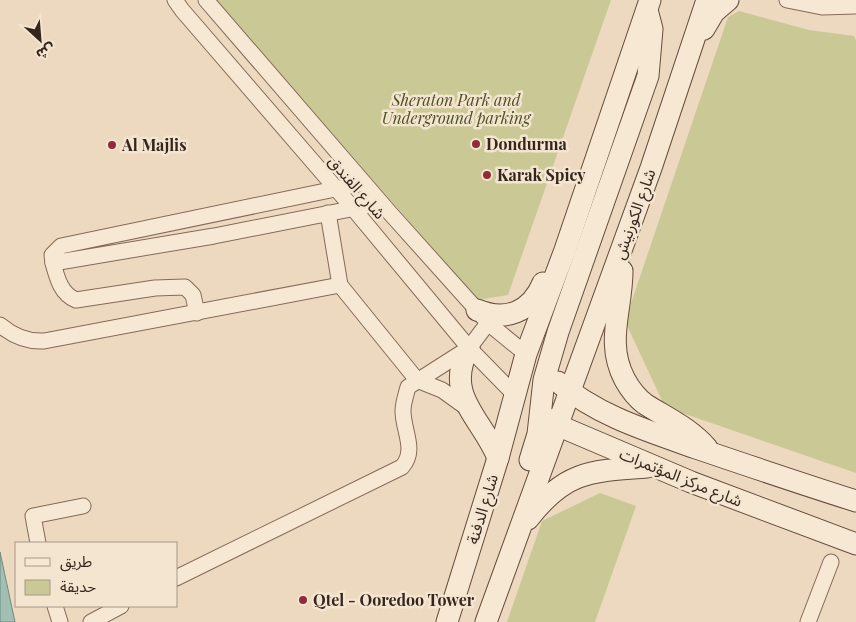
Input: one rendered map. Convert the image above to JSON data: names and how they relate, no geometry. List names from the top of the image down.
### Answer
{
  "streets": {
    "main road": ["شارع الكورنيش", "شارع مركز المؤتمرات", "شارع الدفنة"],
    "street": ["شارع الفندق"]
  },
  "crossings": [
    ["شارع الفندق", "شارع مركز المؤتمرات"],
    ["شارع الفندق", "شارع الدفنة"],
    ["شارع الكورنيش", "شارع مركز المؤتمرات"],
    ["شارع مركز المؤتمرات", "شارع الدفنة"]
  ],
  "parks": ["Sheraton Park and Underground parking"],
  "places": [
    "Dondurma",
    "Al Majlis",
    "Karak Spicy",
    "Qtel - Ooredoo Tower"
  ],
  "legend": ["طريق", "حديقة"],
  "north": "bottom right"
}
